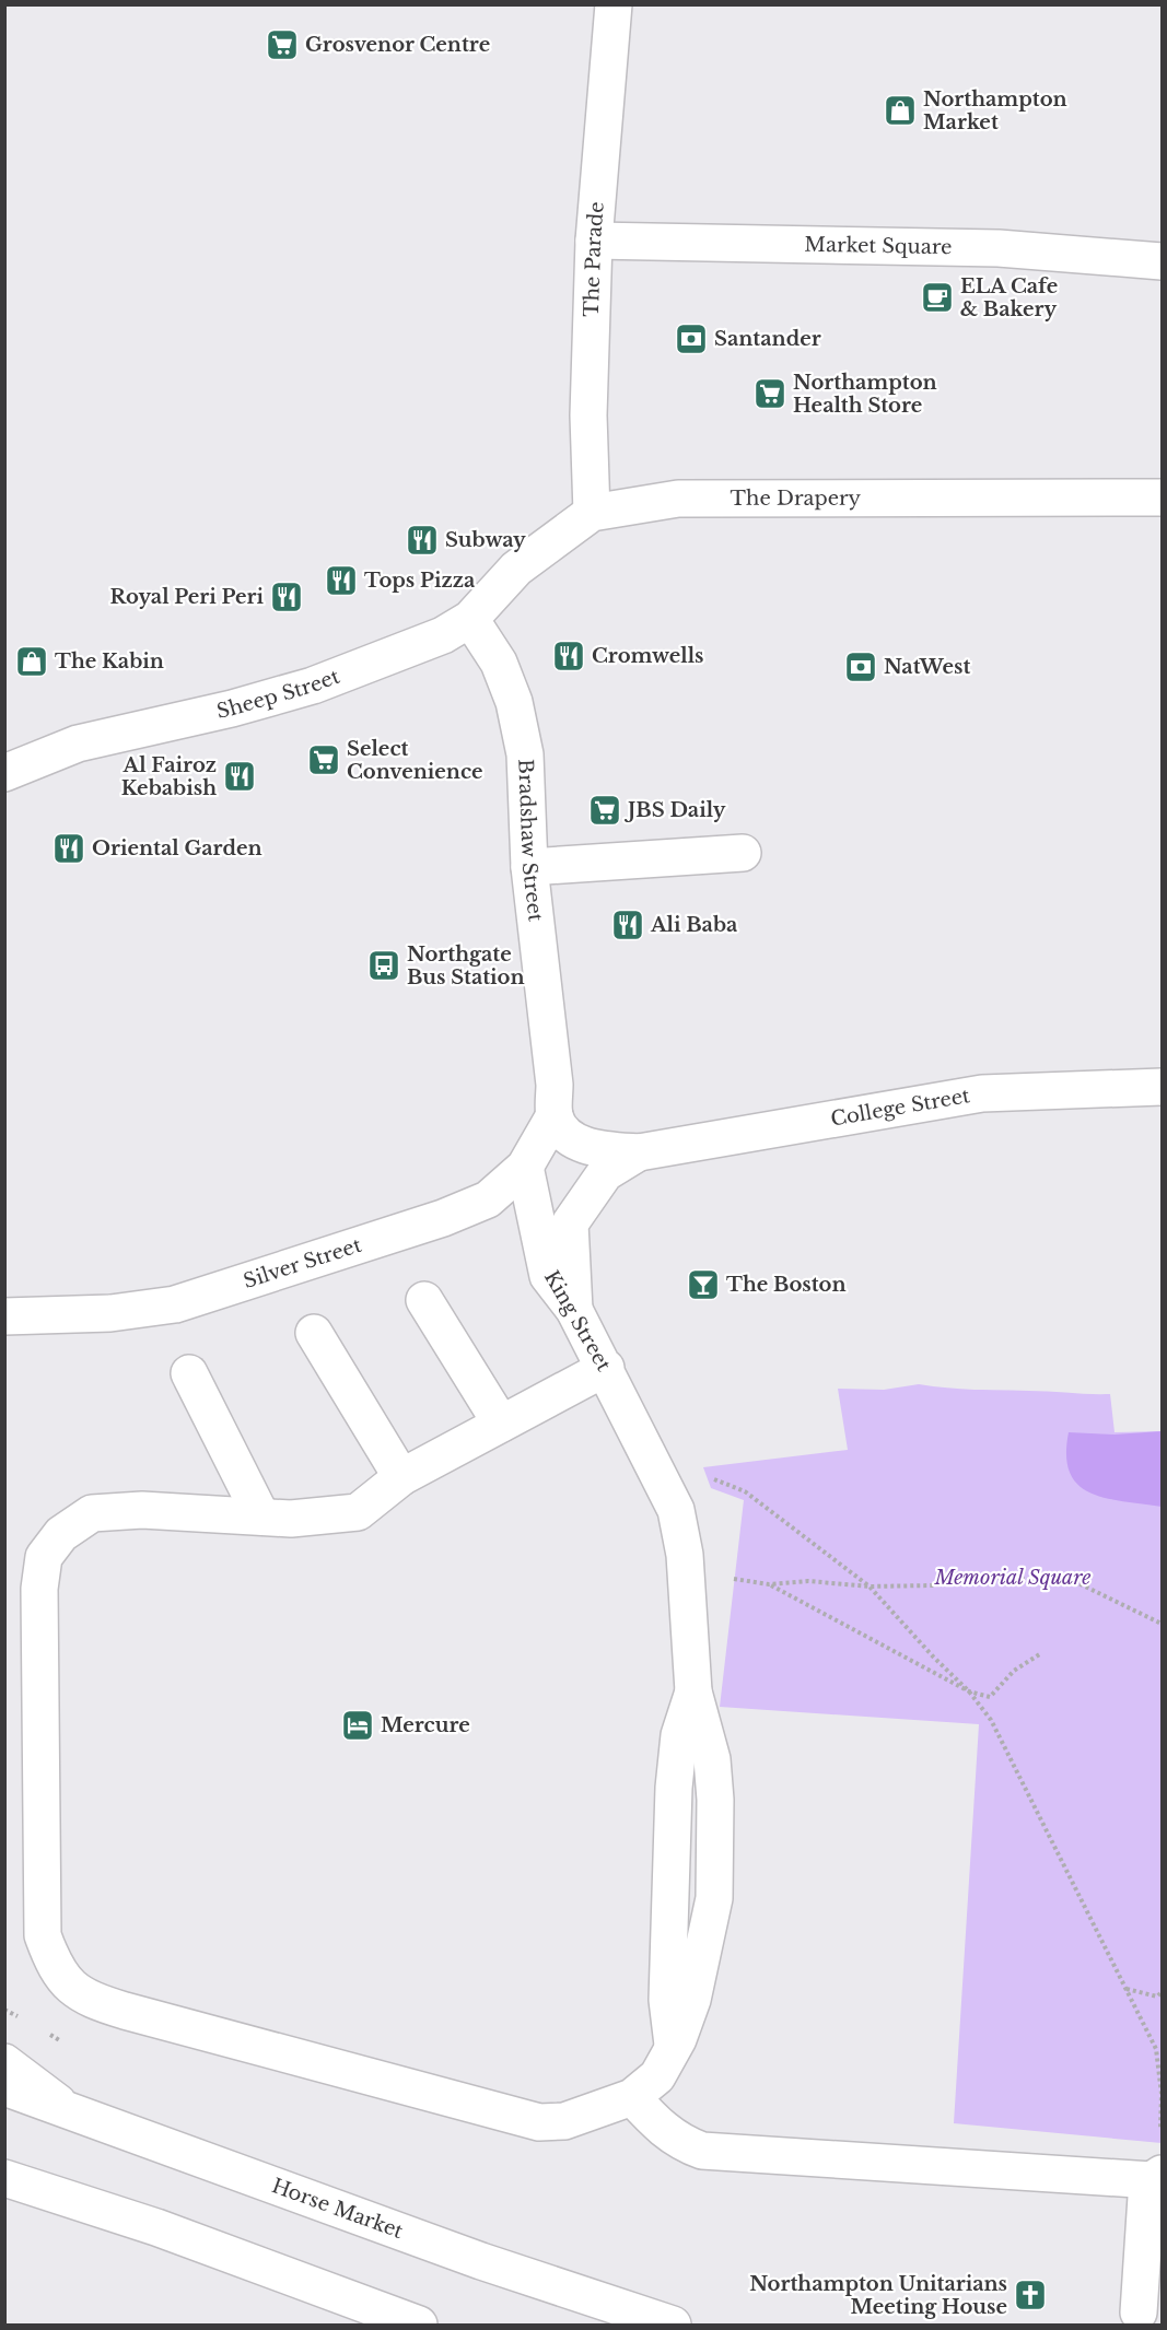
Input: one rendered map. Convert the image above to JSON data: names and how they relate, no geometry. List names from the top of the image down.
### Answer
{
  "streets": {
    "main road": [
      "Market Square",
      "The Parade",
      "The Drapery",
      "Sheep Street",
      "Bradshaw Street",
      "College Street",
      "Silver Street",
      "King Street",
      "Horse Market"
    ]
  },
  "crossings": [
    ["Market Square", "The Parade"],
    ["The Parade", "The Drapery"],
    ["The Drapery", "Sheep Street"],
    ["The Drapery", "Bradshaw Street"],
    ["Sheep Street", "Bradshaw Street"],
    ["Bradshaw Street", "College Street"],
    ["Bradshaw Street", "Silver Street"],
    ["College Street", "Silver Street"],
    ["College Street", "King Street"],
    ["Silver Street", "King Street"]
  ],
  "parks": ["Memorial Square"],
  "places": {
    "supermarket": [
      "Grosvenor Centre",
      "Northampton Health Store",
      "Select Convenience",
      "JBS Daily"
    ],
    "shop": ["Northampton Market", "The Kabin"],
    "cafe": ["ELA Cafe & Bakery"],
    "bank": ["Santander", "NatWest"],
    "restaurant": [
      "Subway",
      "Tops Pizza",
      "Royal Peri Peri",
      "Cromwells",
      "Al Fairoz Kebabish",
      "Oriental Garden",
      "Ali Baba"
    ],
    "bus stop": ["Northgate Bus Station"],
    "bar": ["The Boston"],
    "hotel": ["Mercure"],
    "church": ["Northampton Unitarians Meeting House"]
  }
}
